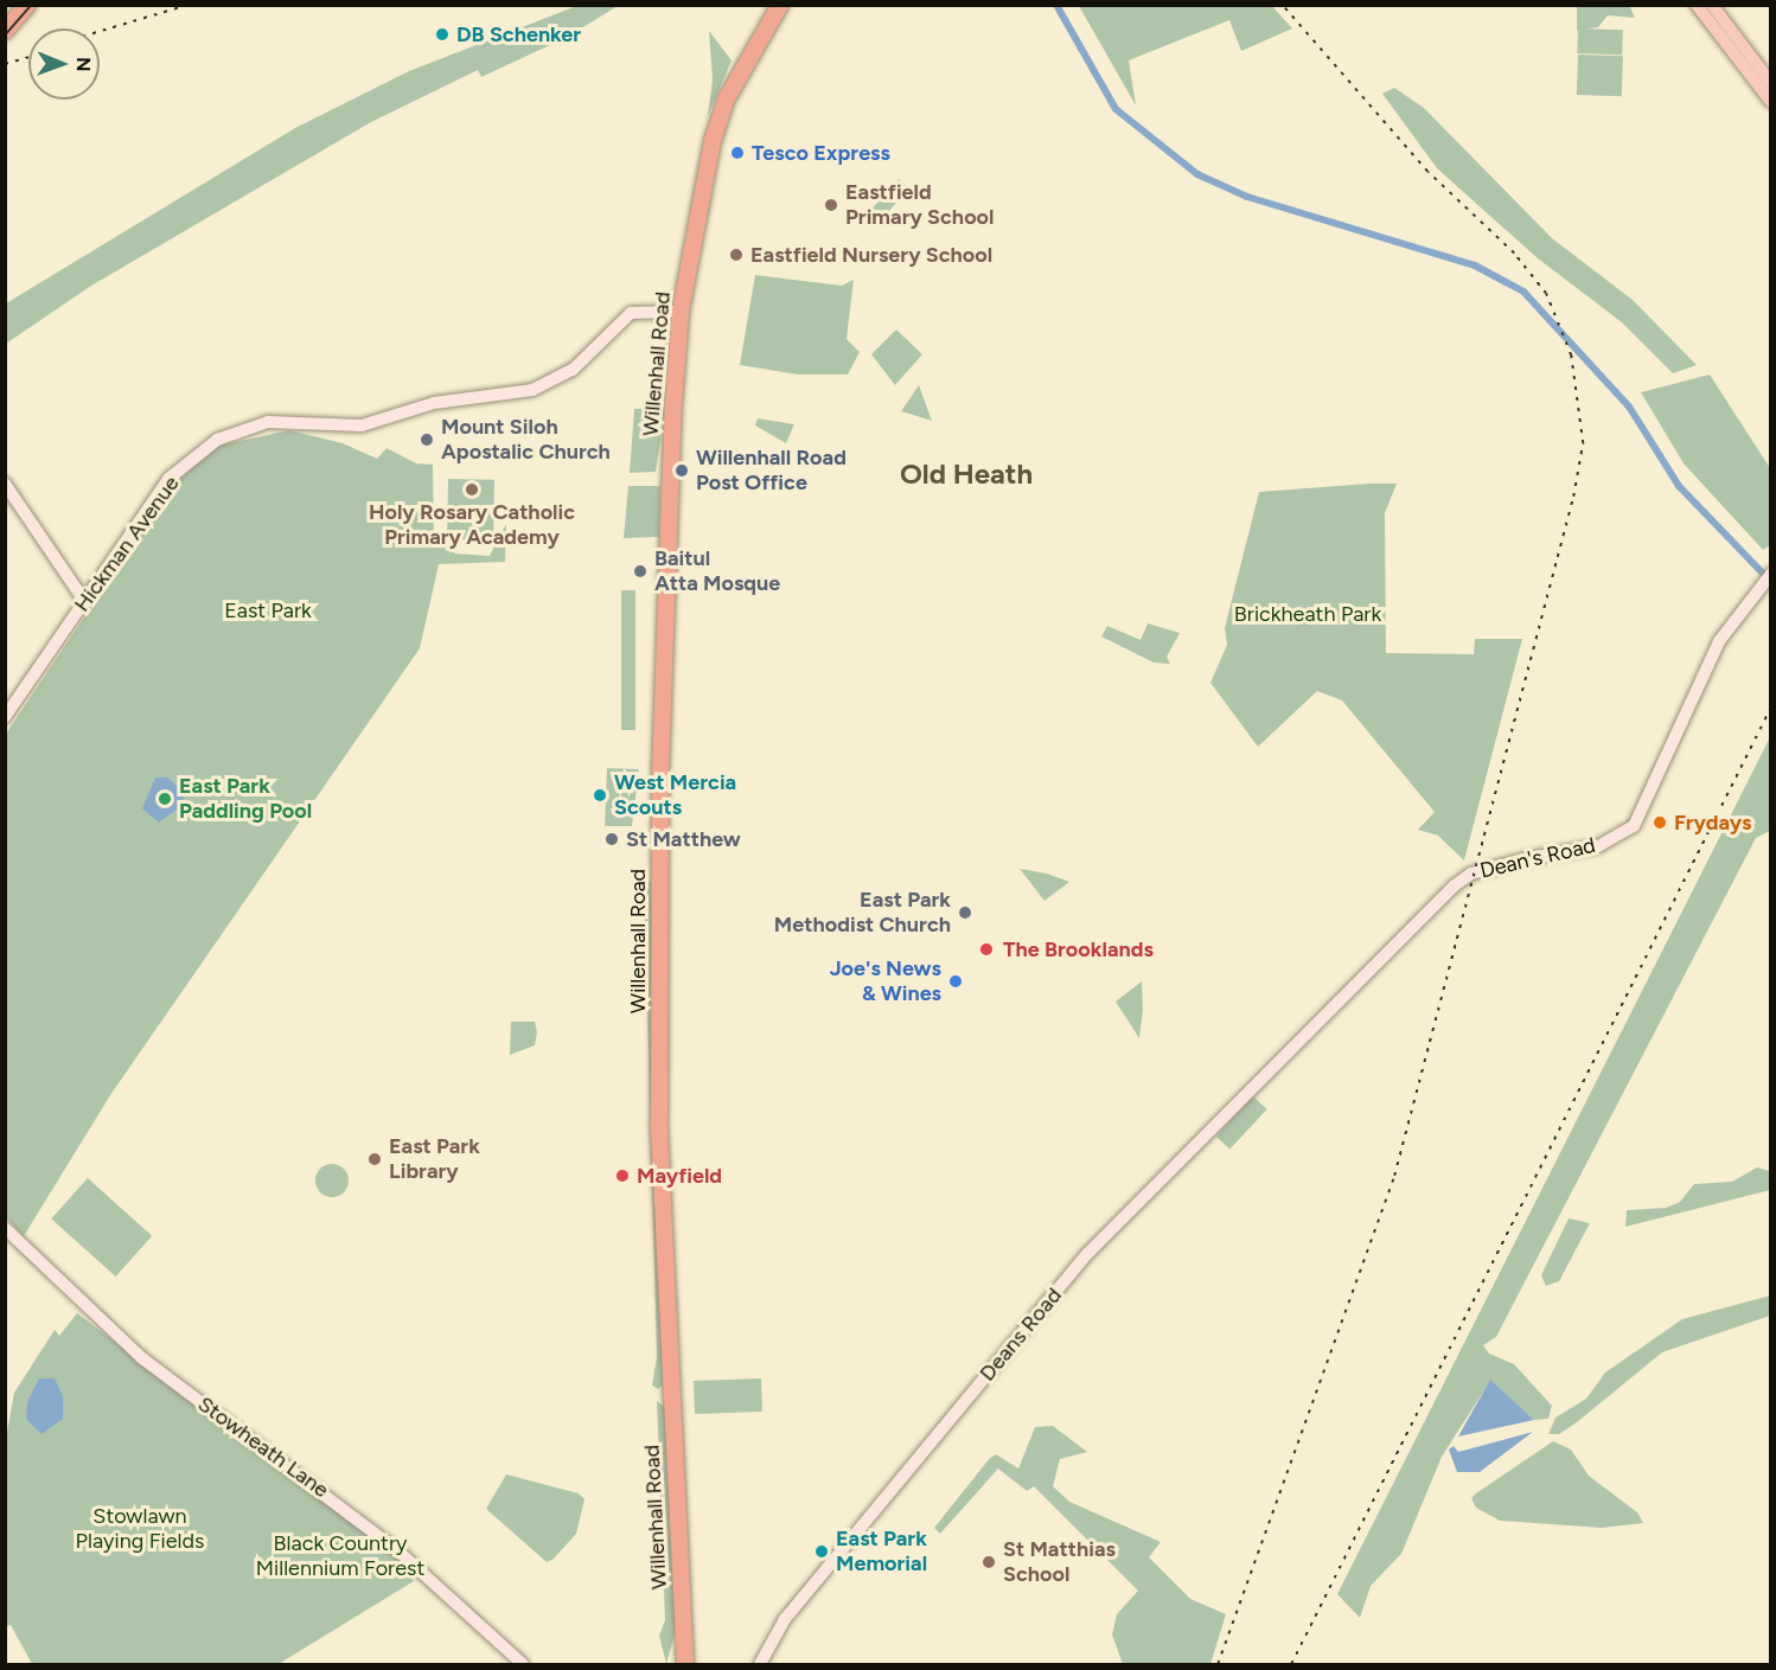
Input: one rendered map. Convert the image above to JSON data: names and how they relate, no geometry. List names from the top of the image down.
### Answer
{
  "streets": {
    "highway": ["Willenhall Road"],
    "street": [
      "Hickman Avenue",
      "Dean's Road",
      "Deans Road",
      "Stowheath Lane"
    ]
  },
  "crossings": [
    ["Willenhall Road", "Hickman Avenue"],
    ["Dean's Road", "Deans Road"]
  ],
  "districts": ["Old Heath"],
  "parks": [
    "East Park",
    "Brickheath Park",
    "Stowlawn Playing Fields",
    "Black Country Millennium Forest"
  ],
  "places": [
    "DB Schenker",
    "Tesco Express",
    "Eastfield Primary School",
    "Eastfield Nursery School",
    "Mount Siloh Apostalic Church",
    "Willenhall Road Post Office",
    "Holy Rosary Catholic Primary Academy",
    "Baitul Atta Mosque",
    "West Mercia Scouts",
    "East Park Paddling Pool",
    "Frydays",
    "St Matthew",
    "East Park Methodist Church",
    "The Brooklands",
    "Joe's News & Wines",
    "East Park Library",
    "Mayfield",
    "East Park Memorial",
    "St Matthias School"
  ],
  "north": "right"
}
